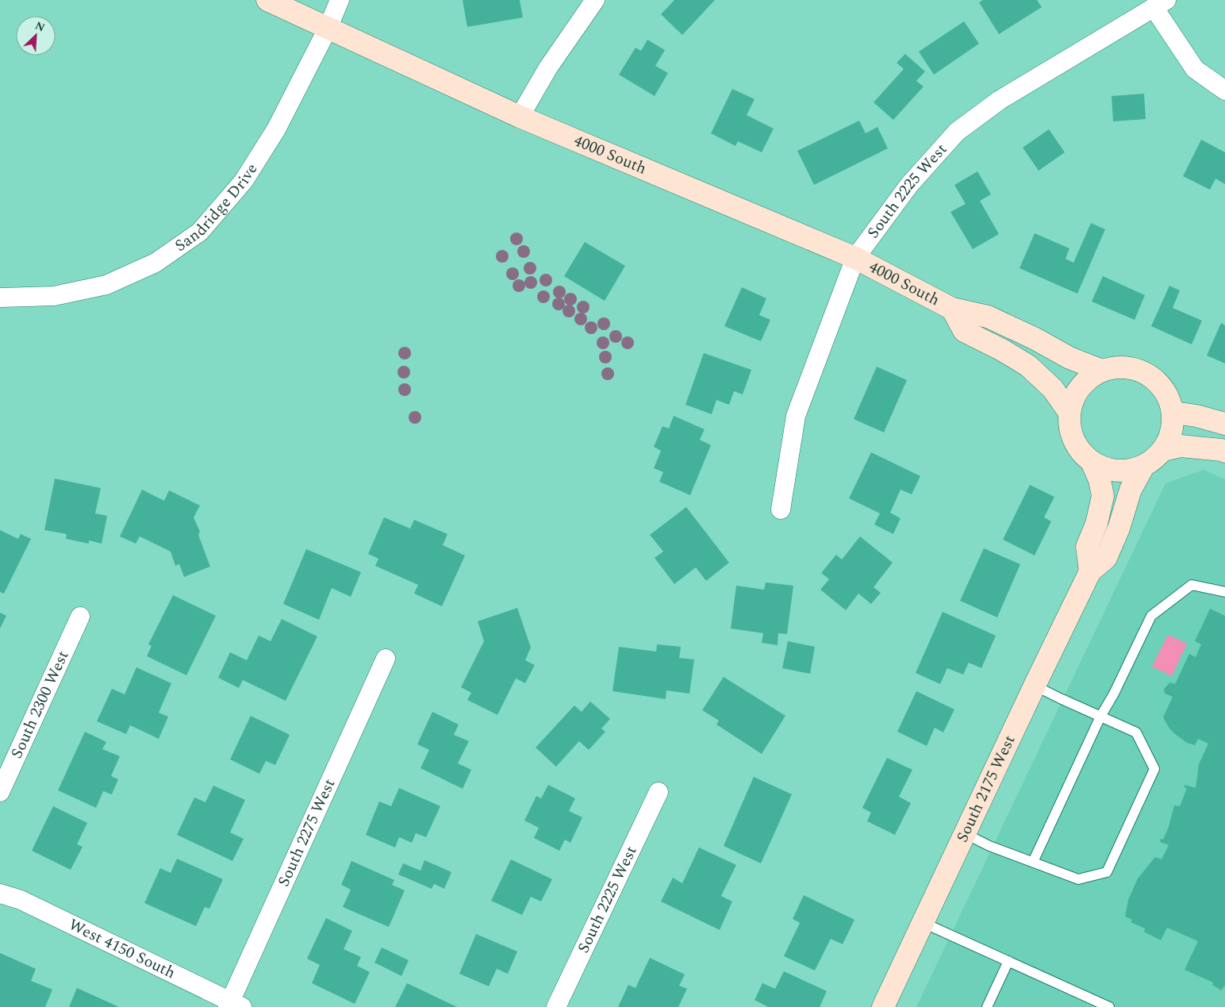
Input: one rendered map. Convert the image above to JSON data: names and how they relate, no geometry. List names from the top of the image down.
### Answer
{
  "streets": {
    "street": [
      "4000 South",
      "South 2225 West",
      "Sandridge Drive",
      "South 2300 West",
      "South 2175 West",
      "South 2275 West",
      "West 4150 South"
    ]
  },
  "crossings": [
    ["4000 South", "South 2225 West"],
    ["4000 South", "Sandridge Drive"],
    ["4000 South", "South 2175 West"],
    ["South 2275 West", "West 4150 South"]
  ],
  "north": "top right"
}
